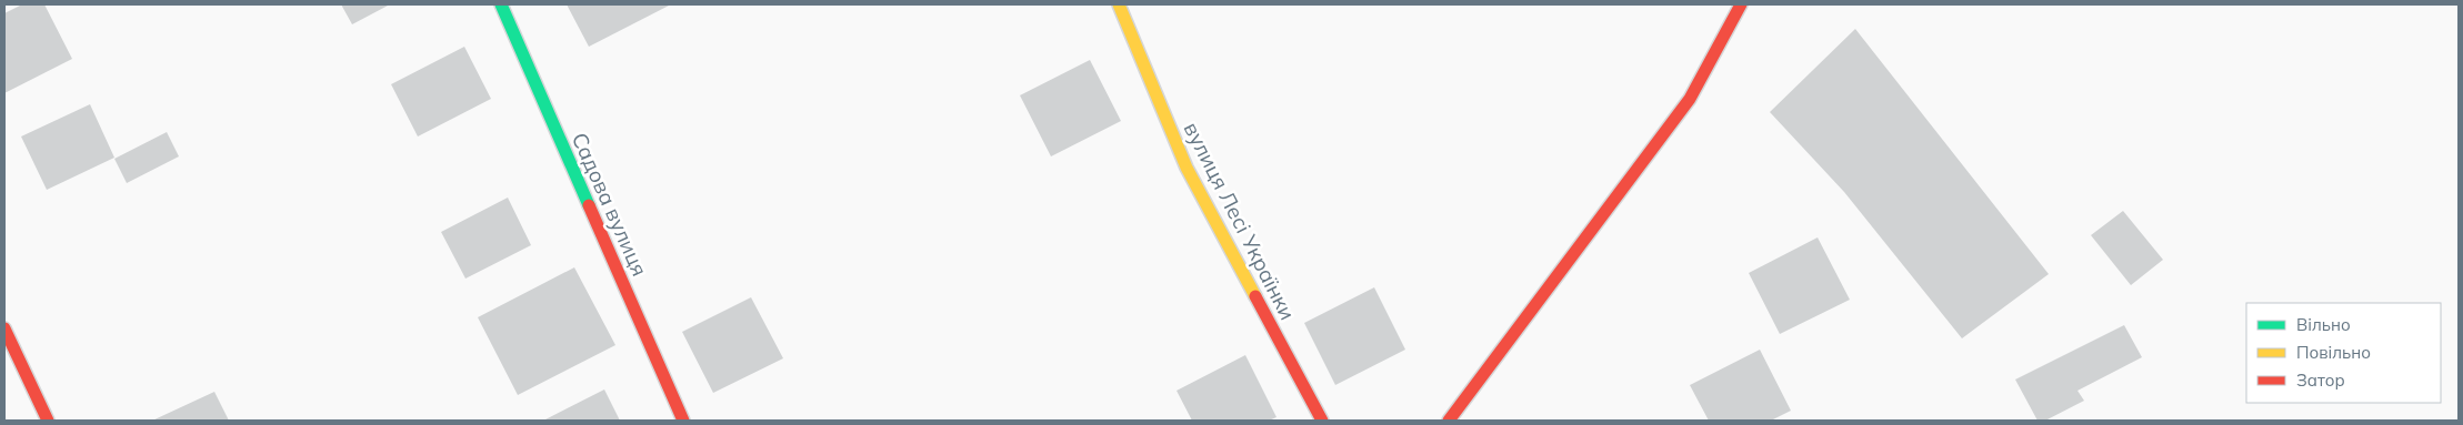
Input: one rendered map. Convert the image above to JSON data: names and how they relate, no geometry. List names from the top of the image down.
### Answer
{
  "streets": {
    "street": ["Садова вулиця", "вулиця Лесі Українки"]
  },
  "legend": ["Вільно", "Повільно", "Затор"]
}
